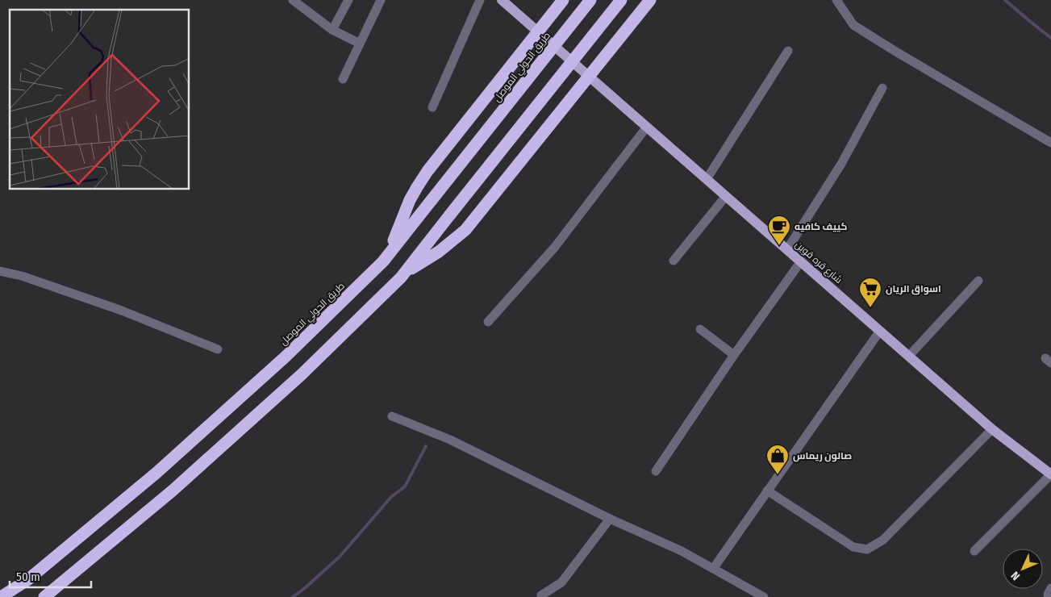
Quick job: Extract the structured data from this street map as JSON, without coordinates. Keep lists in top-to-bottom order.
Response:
{
  "streets": {
    "highway": ["طريق الحولي الموصل"],
    "main road": ["شارع قره قوين"]
  },
  "places": {
    "cafe": ["كييف كافيه"],
    "supermarket": ["اسواق الريان"],
    "shop": ["صالون ريماس"]
  },
  "scale_bar": "50 m",
  "north": "bottom left"
}
